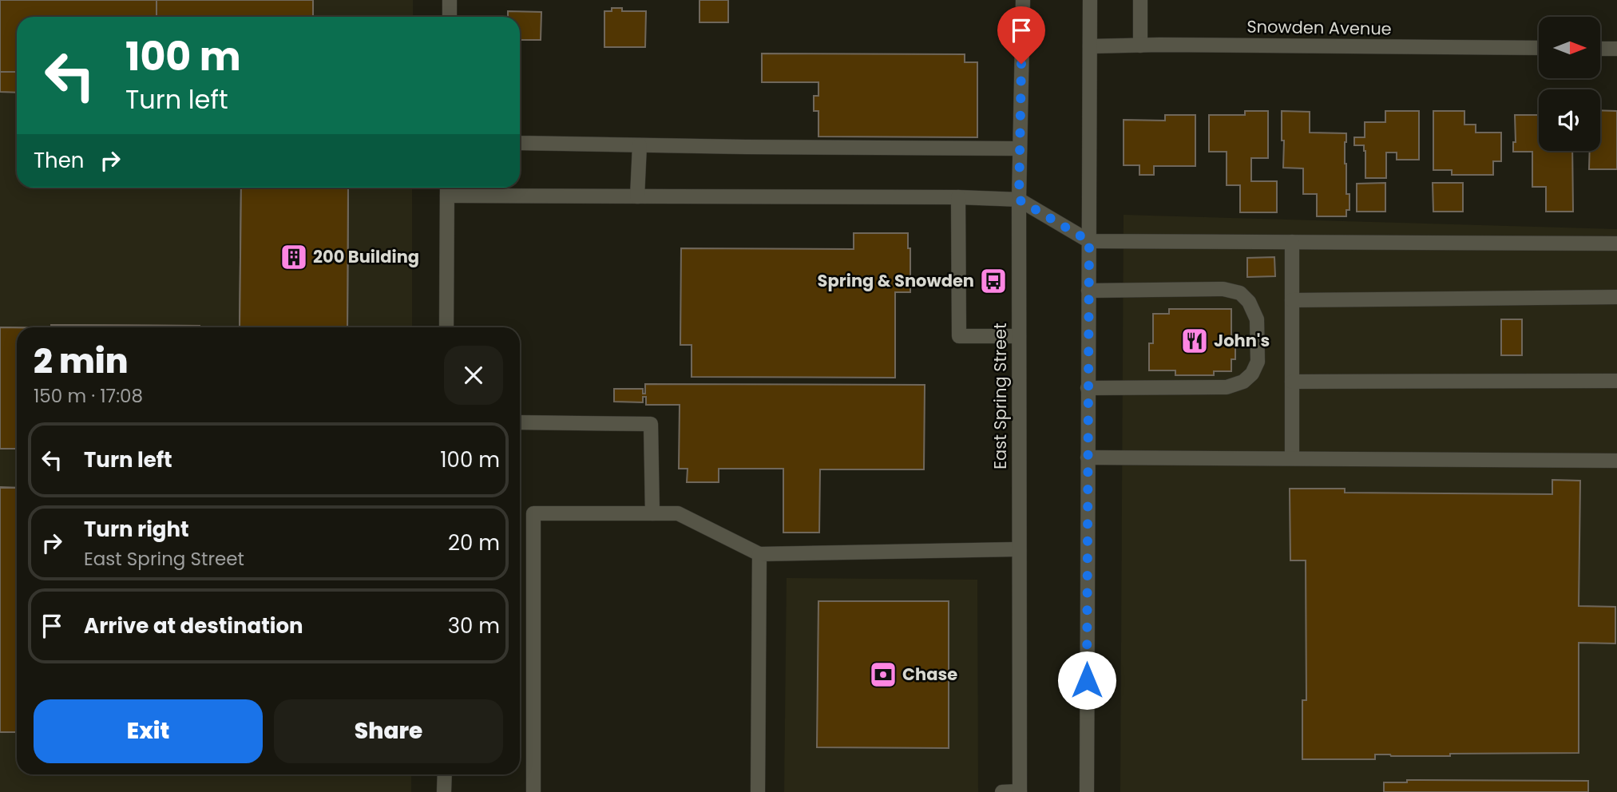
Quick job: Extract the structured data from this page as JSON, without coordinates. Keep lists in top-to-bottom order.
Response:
{
  "streets": {
    "main road": ["Snowden Avenue", "East Spring Street"]
  },
  "places": {
    "building": ["200 Building"],
    "bus stop": ["Spring & Snowden"],
    "restaurant": ["John's"],
    "bank": ["Chase"]
  },
  "north": "right",
  "page": {
    "turn": ["100 m", "Turn left"],
    "then": "Then",
    "heading": ["2 min", "150 m · 17:08"],
    "list": [
      {
        "name": "Turn left",
        "value": "100 m"
      },
      {
        "name": "Turn right",
        "note": "East Spring Street",
        "value": "20 m"
      },
      {
        "name": "Arrive at destination",
        "value": "30 m"
      }
    ],
    "buttons": ["Exit", "Share"]
  }
}
